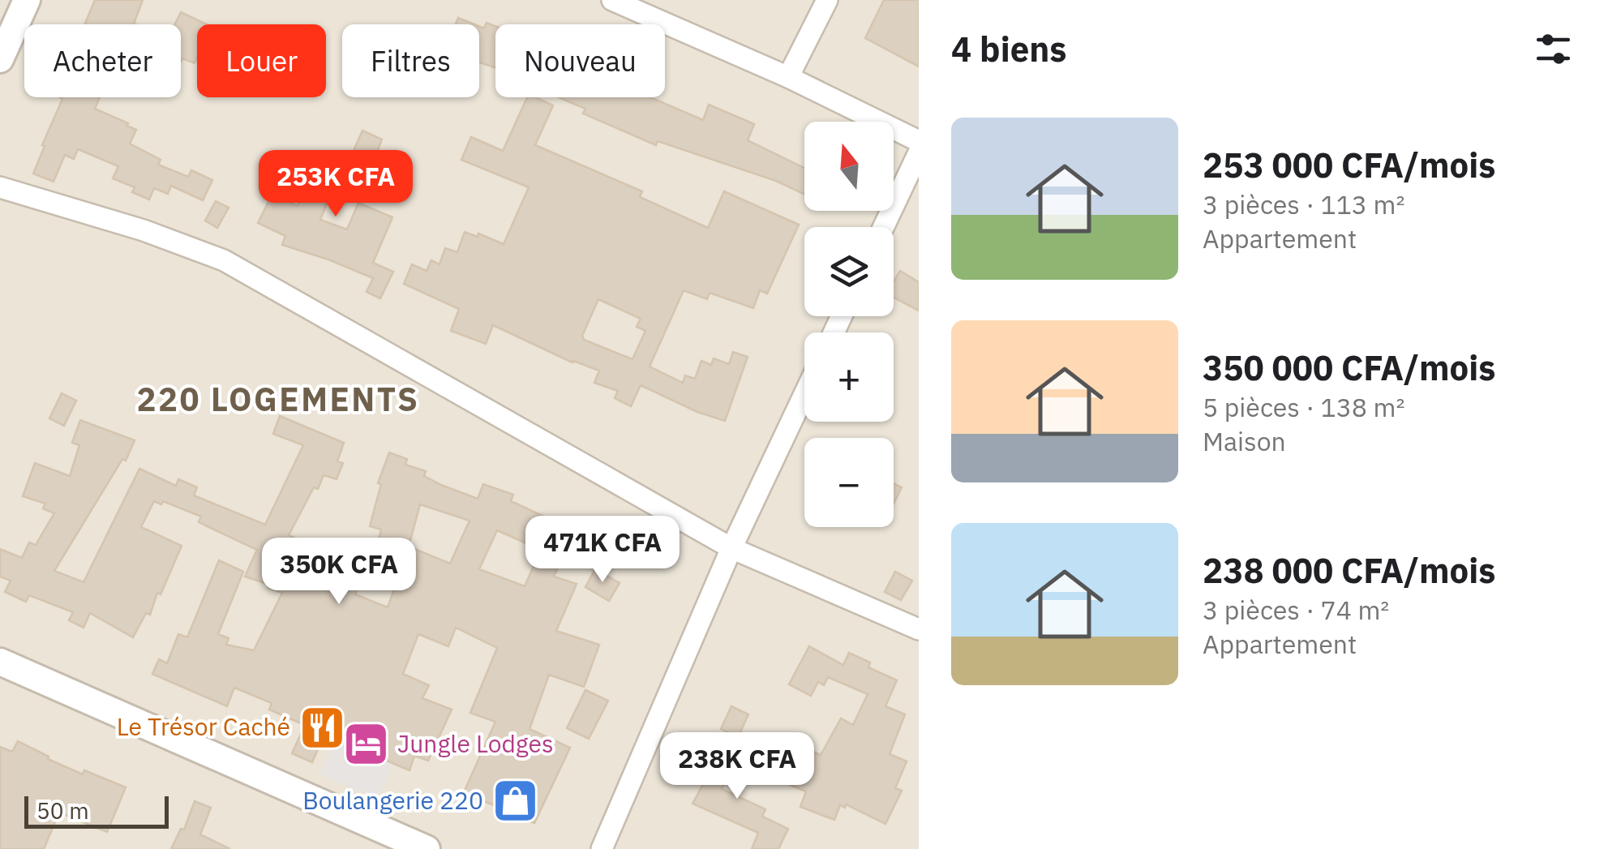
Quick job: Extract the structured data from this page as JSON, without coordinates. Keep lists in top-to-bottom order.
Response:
{
  "districts": ["220 LOGEMENTS"],
  "places": {
    "restaurant": ["Le Trésor Caché"],
    "hotel": ["Jungle Lodges"],
    "shop": ["Boulangerie 220"]
  },
  "scale_bar": "50 m",
  "north": "top",
  "page": {
    "heading": "4 biens",
    "chip": [
      "Acheter",
      "Louer",
      "Filtres",
      "Nouveau"
    ],
    "list": [
      {
        "name": "253 000 CFA/mois",
        "note": "3 pièces · 113 m² · Appartement"
      },
      {
        "name": "350 000 CFA/mois",
        "note": "5 pièces · 138 m² · Maison"
      },
      {
        "name": "238 000 CFA/mois",
        "note": "3 pièces · 74 m² · Appartement"
      }
    ],
    "map_buttons": ["+", "−"],
    "price": [
      "253K CFA",
      "471K CFA",
      "350K CFA",
      "238K CFA"
    ],
    "scale": "50 m"
  }
}
